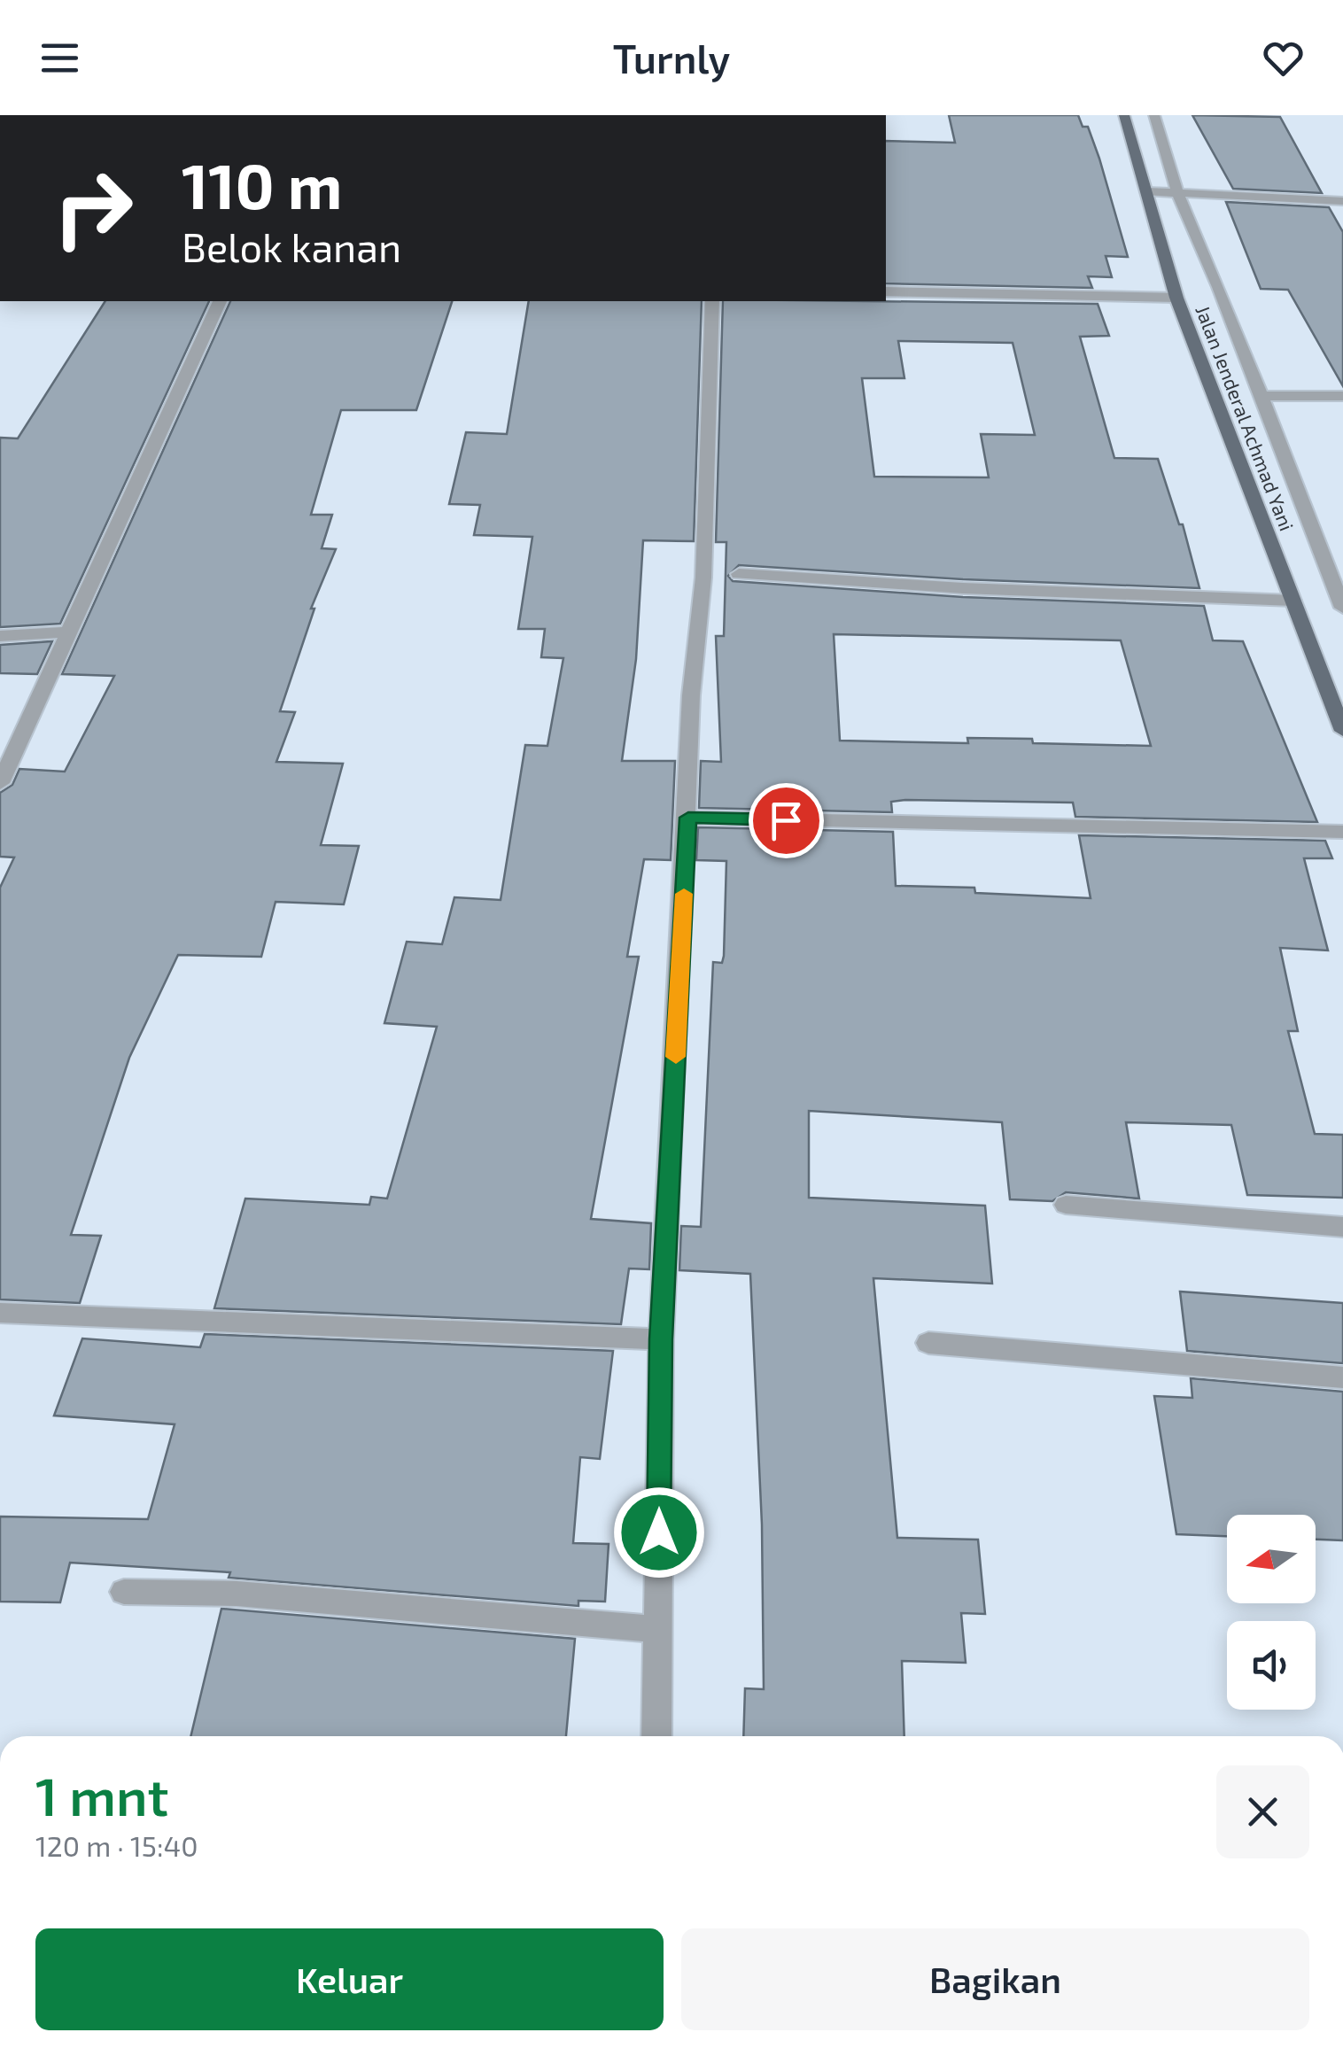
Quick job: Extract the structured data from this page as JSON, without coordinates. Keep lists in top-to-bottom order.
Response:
{
  "streets": {
    "main road": ["Jalan Jenderal Achmad Yani"]
  },
  "north": "left",
  "page": {
    "header": "Turnly",
    "turn": ["110 m", "Belok kanan"],
    "heading": ["1 mnt", "120 m · 15:40"],
    "buttons": ["Keluar", "Bagikan"]
  }
}
